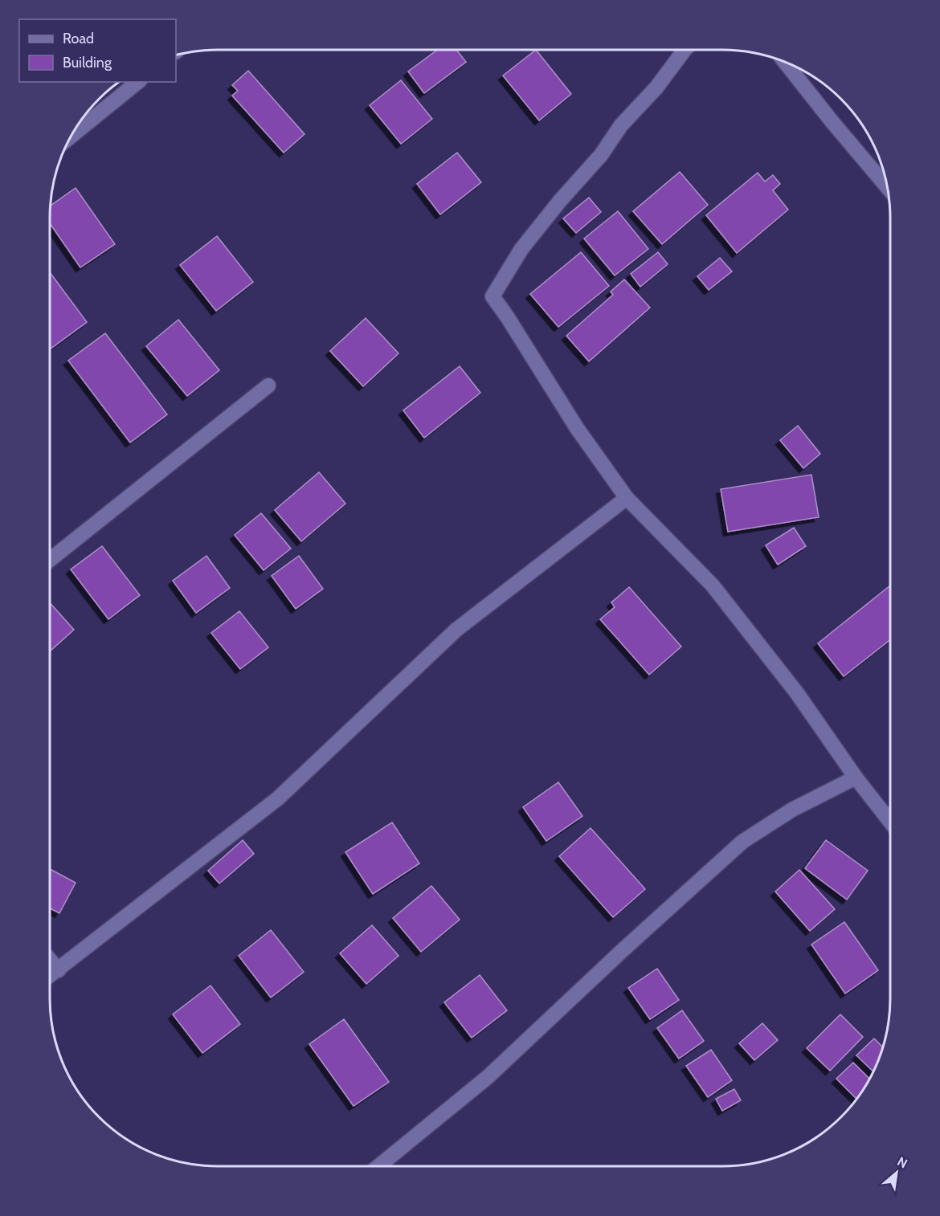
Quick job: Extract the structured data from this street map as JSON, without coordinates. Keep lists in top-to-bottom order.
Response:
{
  "legend": ["Road", "Building"],
  "north": "top right"
}
